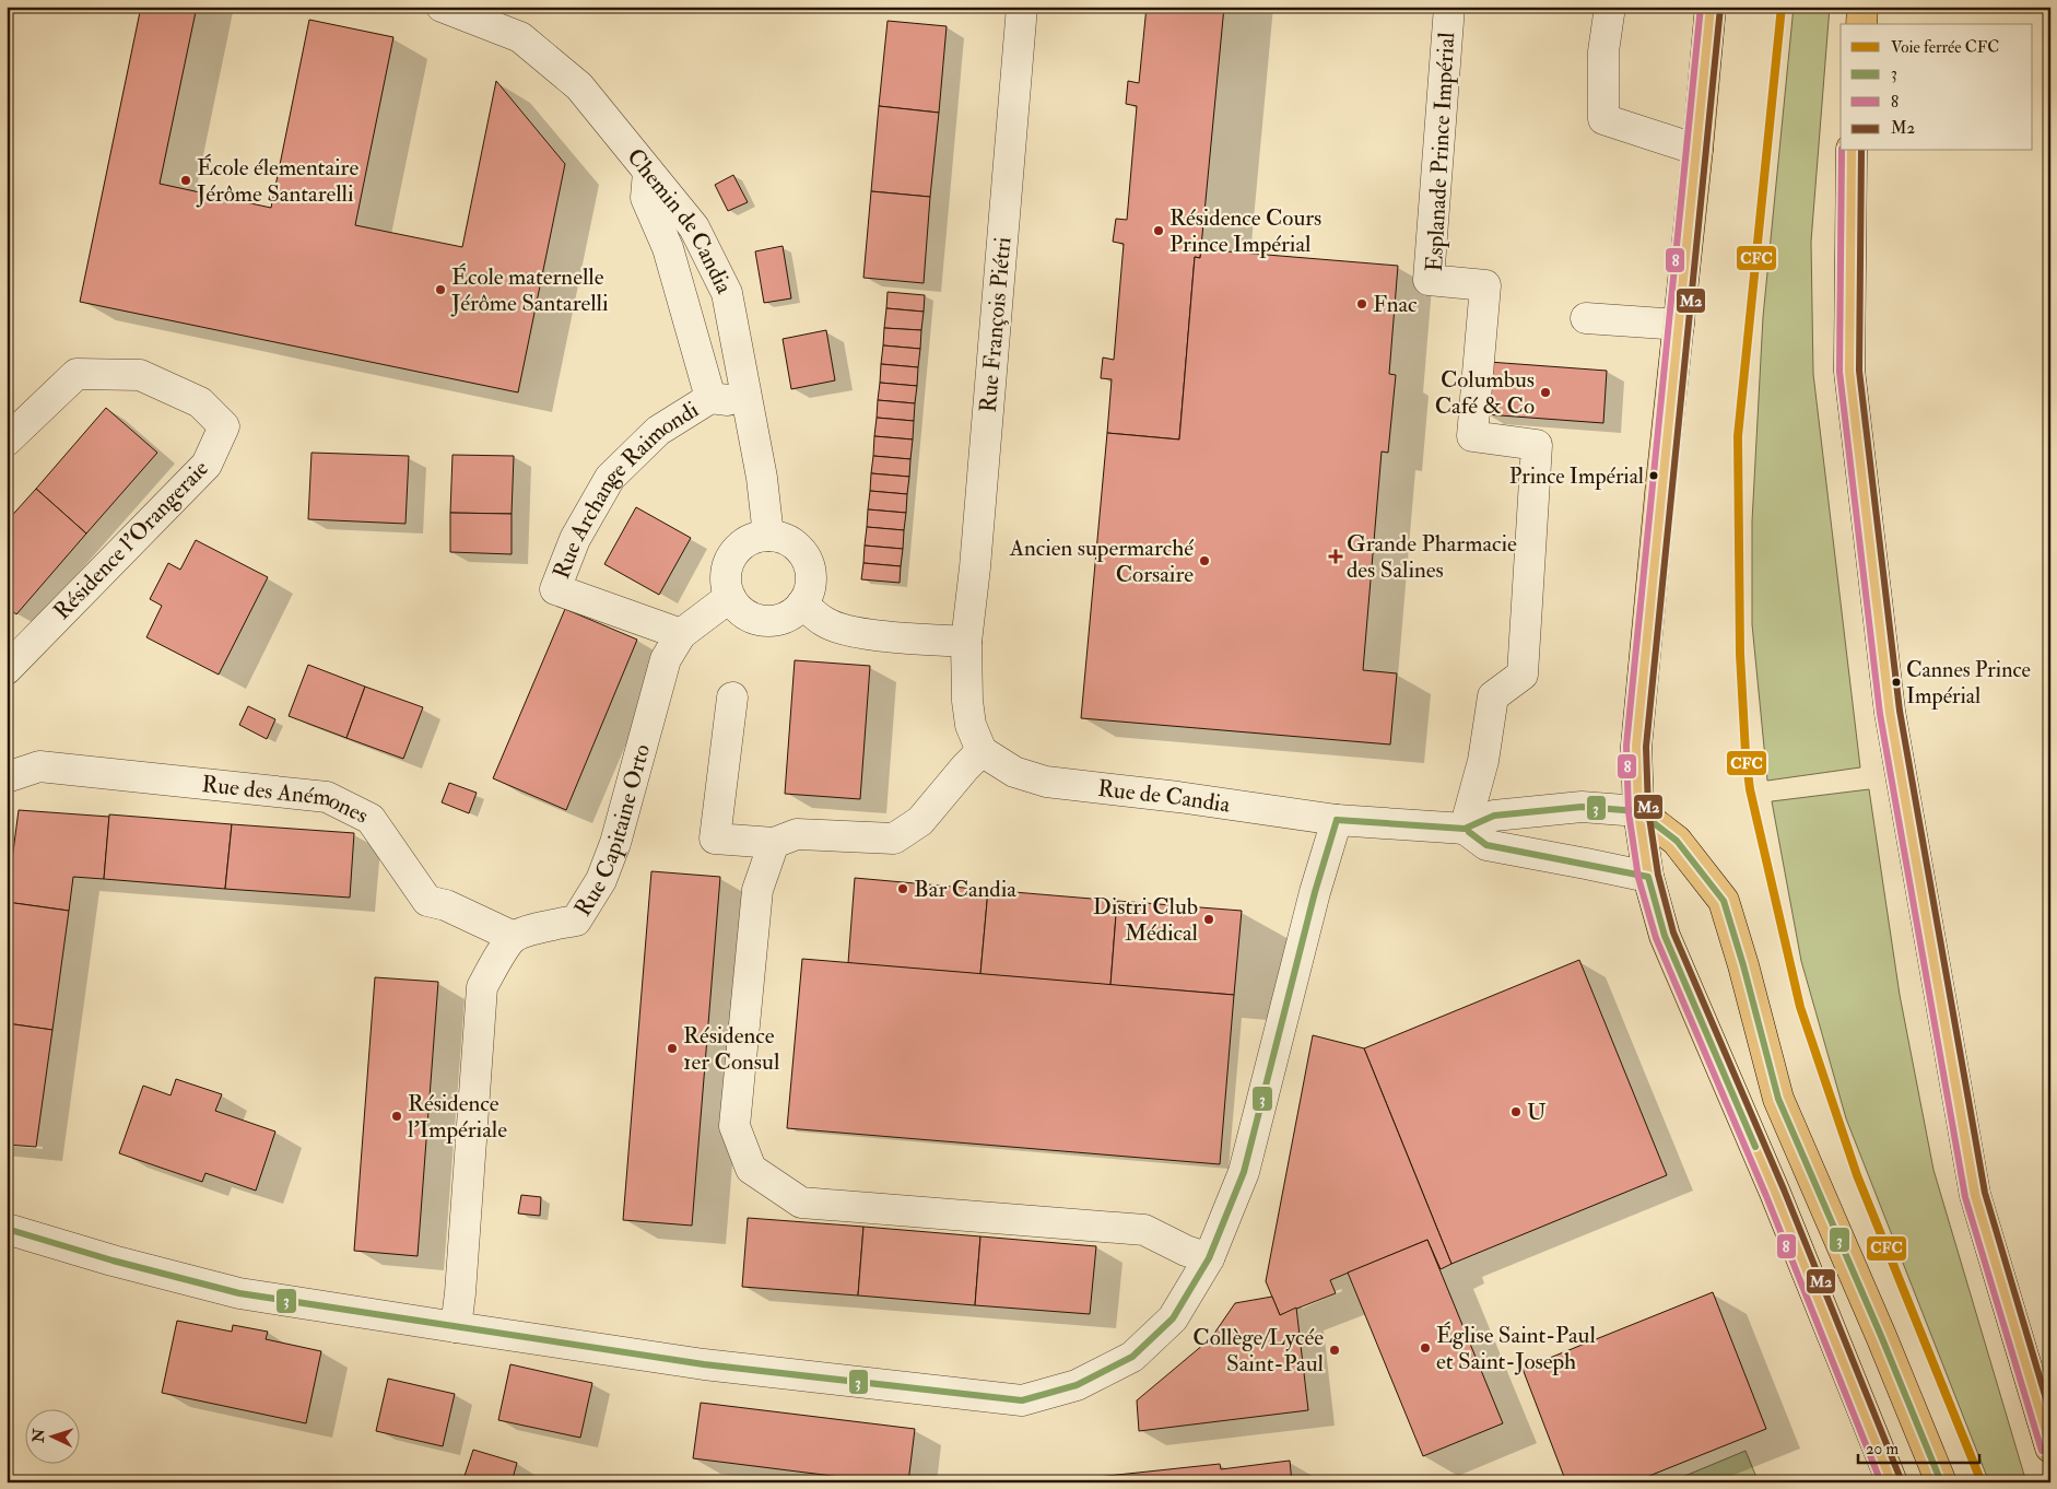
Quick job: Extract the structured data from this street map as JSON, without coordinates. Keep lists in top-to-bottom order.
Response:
{
  "streets": {
    "street": [
      "Esplanade Prince Impérial",
      "Chemin de Candia",
      "Rue François Piétri",
      "Rue Archange Raimondi",
      "Résidence l'Orangeraie",
      "Rue de Candia",
      "Rue des Anémones",
      "Rue Capitaine Orto"
    ]
  },
  "crossings": [
    ["Esplanade Prince Impérial", "Rue de Candia"],
    ["Chemin de Candia", "Rue Archange Raimondi"],
    ["Chemin de Candia", "Rue Capitaine Orto"],
    ["Rue Archange Raimondi", "Rue Capitaine Orto"],
    ["Rue des Anémones", "Rue Capitaine Orto"]
  ],
  "places": {
    "other": [
      "École élementaire Jérôme Santarelli",
      "Résidence Cours Prince Impérial",
      "École maternelle Jérôme Santarelli",
      "Fnac",
      "Columbus Café & Co",
      "Prince Impérial",
      "Ancien supermarché Corsaire",
      "Cannes Prince Impérial",
      "Bar Candia",
      "Distri Club Médical",
      "Résidence 1er Consul",
      "U",
      "Résidence l'Impériale",
      "Église Saint-Paul et Saint-Joseph",
      "Collège/Lycée Saint-Paul"
    ],
    "health": ["Grande Pharmacie des Salines"]
  },
  "lines": [
    "rail line CFC",
    "transit line 8",
    "transit line M2",
    "transit line 3"
  ],
  "legend": [
    "Voie ferrée CFC",
    "3",
    "8",
    "M2"
  ],
  "scale_bar": "20 m",
  "north": "left"
}
